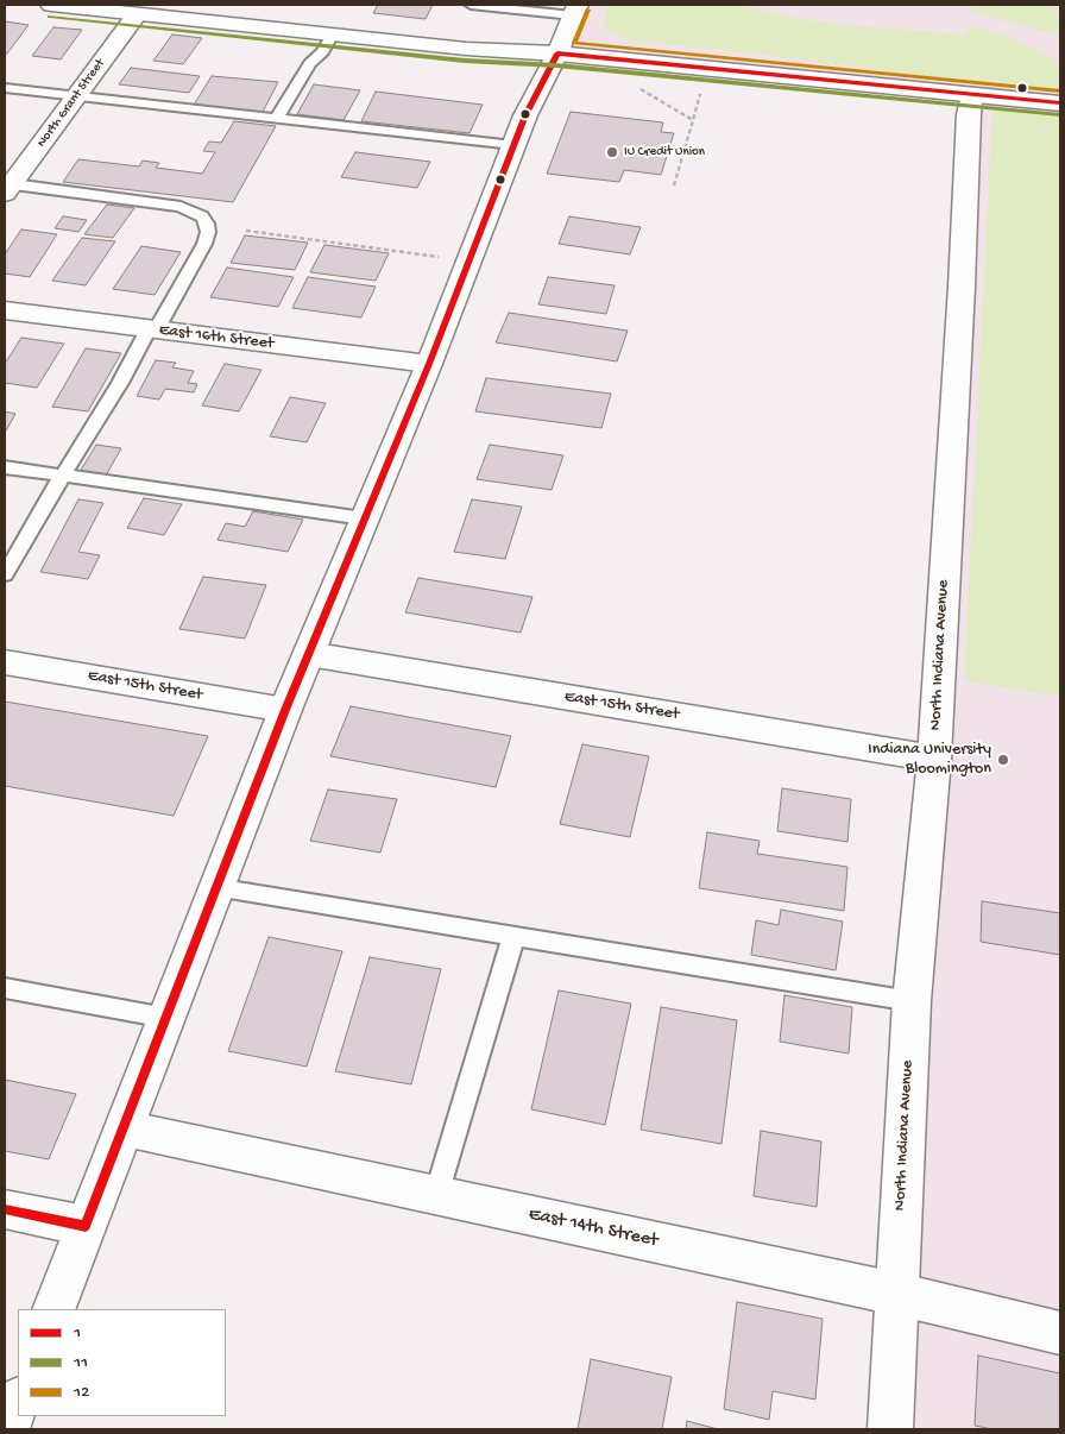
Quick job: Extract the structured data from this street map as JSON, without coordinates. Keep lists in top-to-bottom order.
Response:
{
  "streets": {
    "street": [
      "North Grant Street",
      "East 16th Street",
      "North Indiana Avenue",
      "East 15th Street",
      "East 14th Street"
    ]
  },
  "crossings": [
    ["North Indiana Avenue", "East 15th Street"],
    ["North Indiana Avenue", "East 14th Street"]
  ],
  "places": ["IU Credit Union", "Indiana University Bloomington"],
  "lines": ["transit line 12", "transit line 11", "transit line 1"],
  "legend": ["1", "11", "12"]
}
